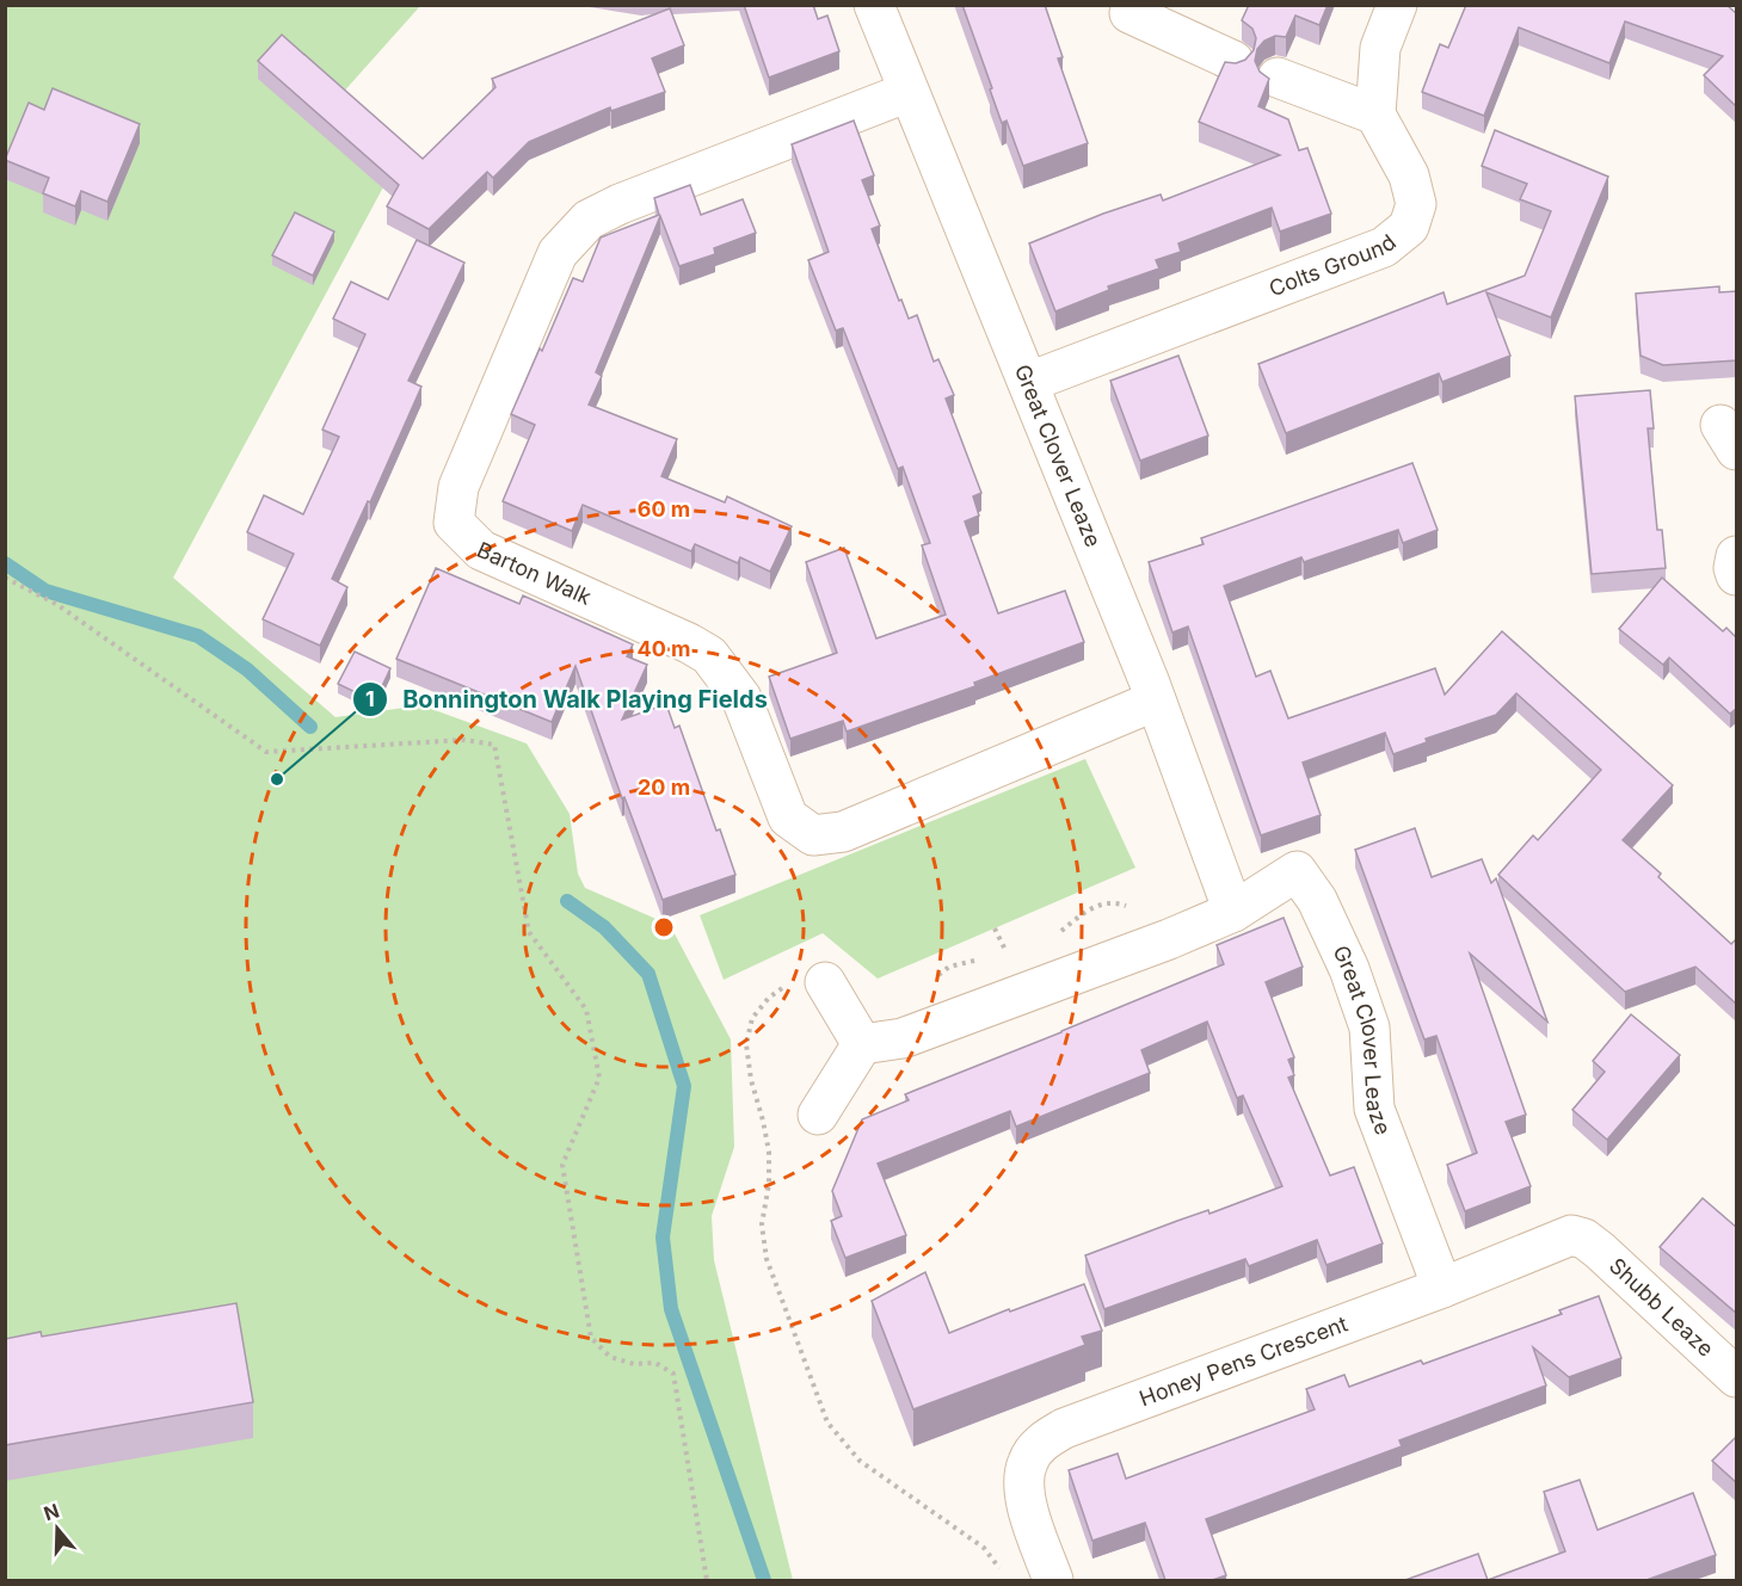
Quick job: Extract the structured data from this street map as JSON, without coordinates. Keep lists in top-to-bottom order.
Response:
{
  "streets": {
    "street": [
      "Colts Ground",
      "Great Clover Leaze",
      "Barton Walk",
      "Shubb Leaze",
      "Honey Pens Crescent"
    ]
  },
  "crossings": [
    ["Colts Ground", "Great Clover Leaze"],
    ["Great Clover Leaze", "Barton Walk"],
    ["Great Clover Leaze", "Honey Pens Crescent"],
    ["Shubb Leaze", "Honey Pens Crescent"]
  ],
  "places": ["Bonnington Walk Playing Fields"],
  "north": "top",
  "rings": ["60 m", "40 m", "20 m"]
}
